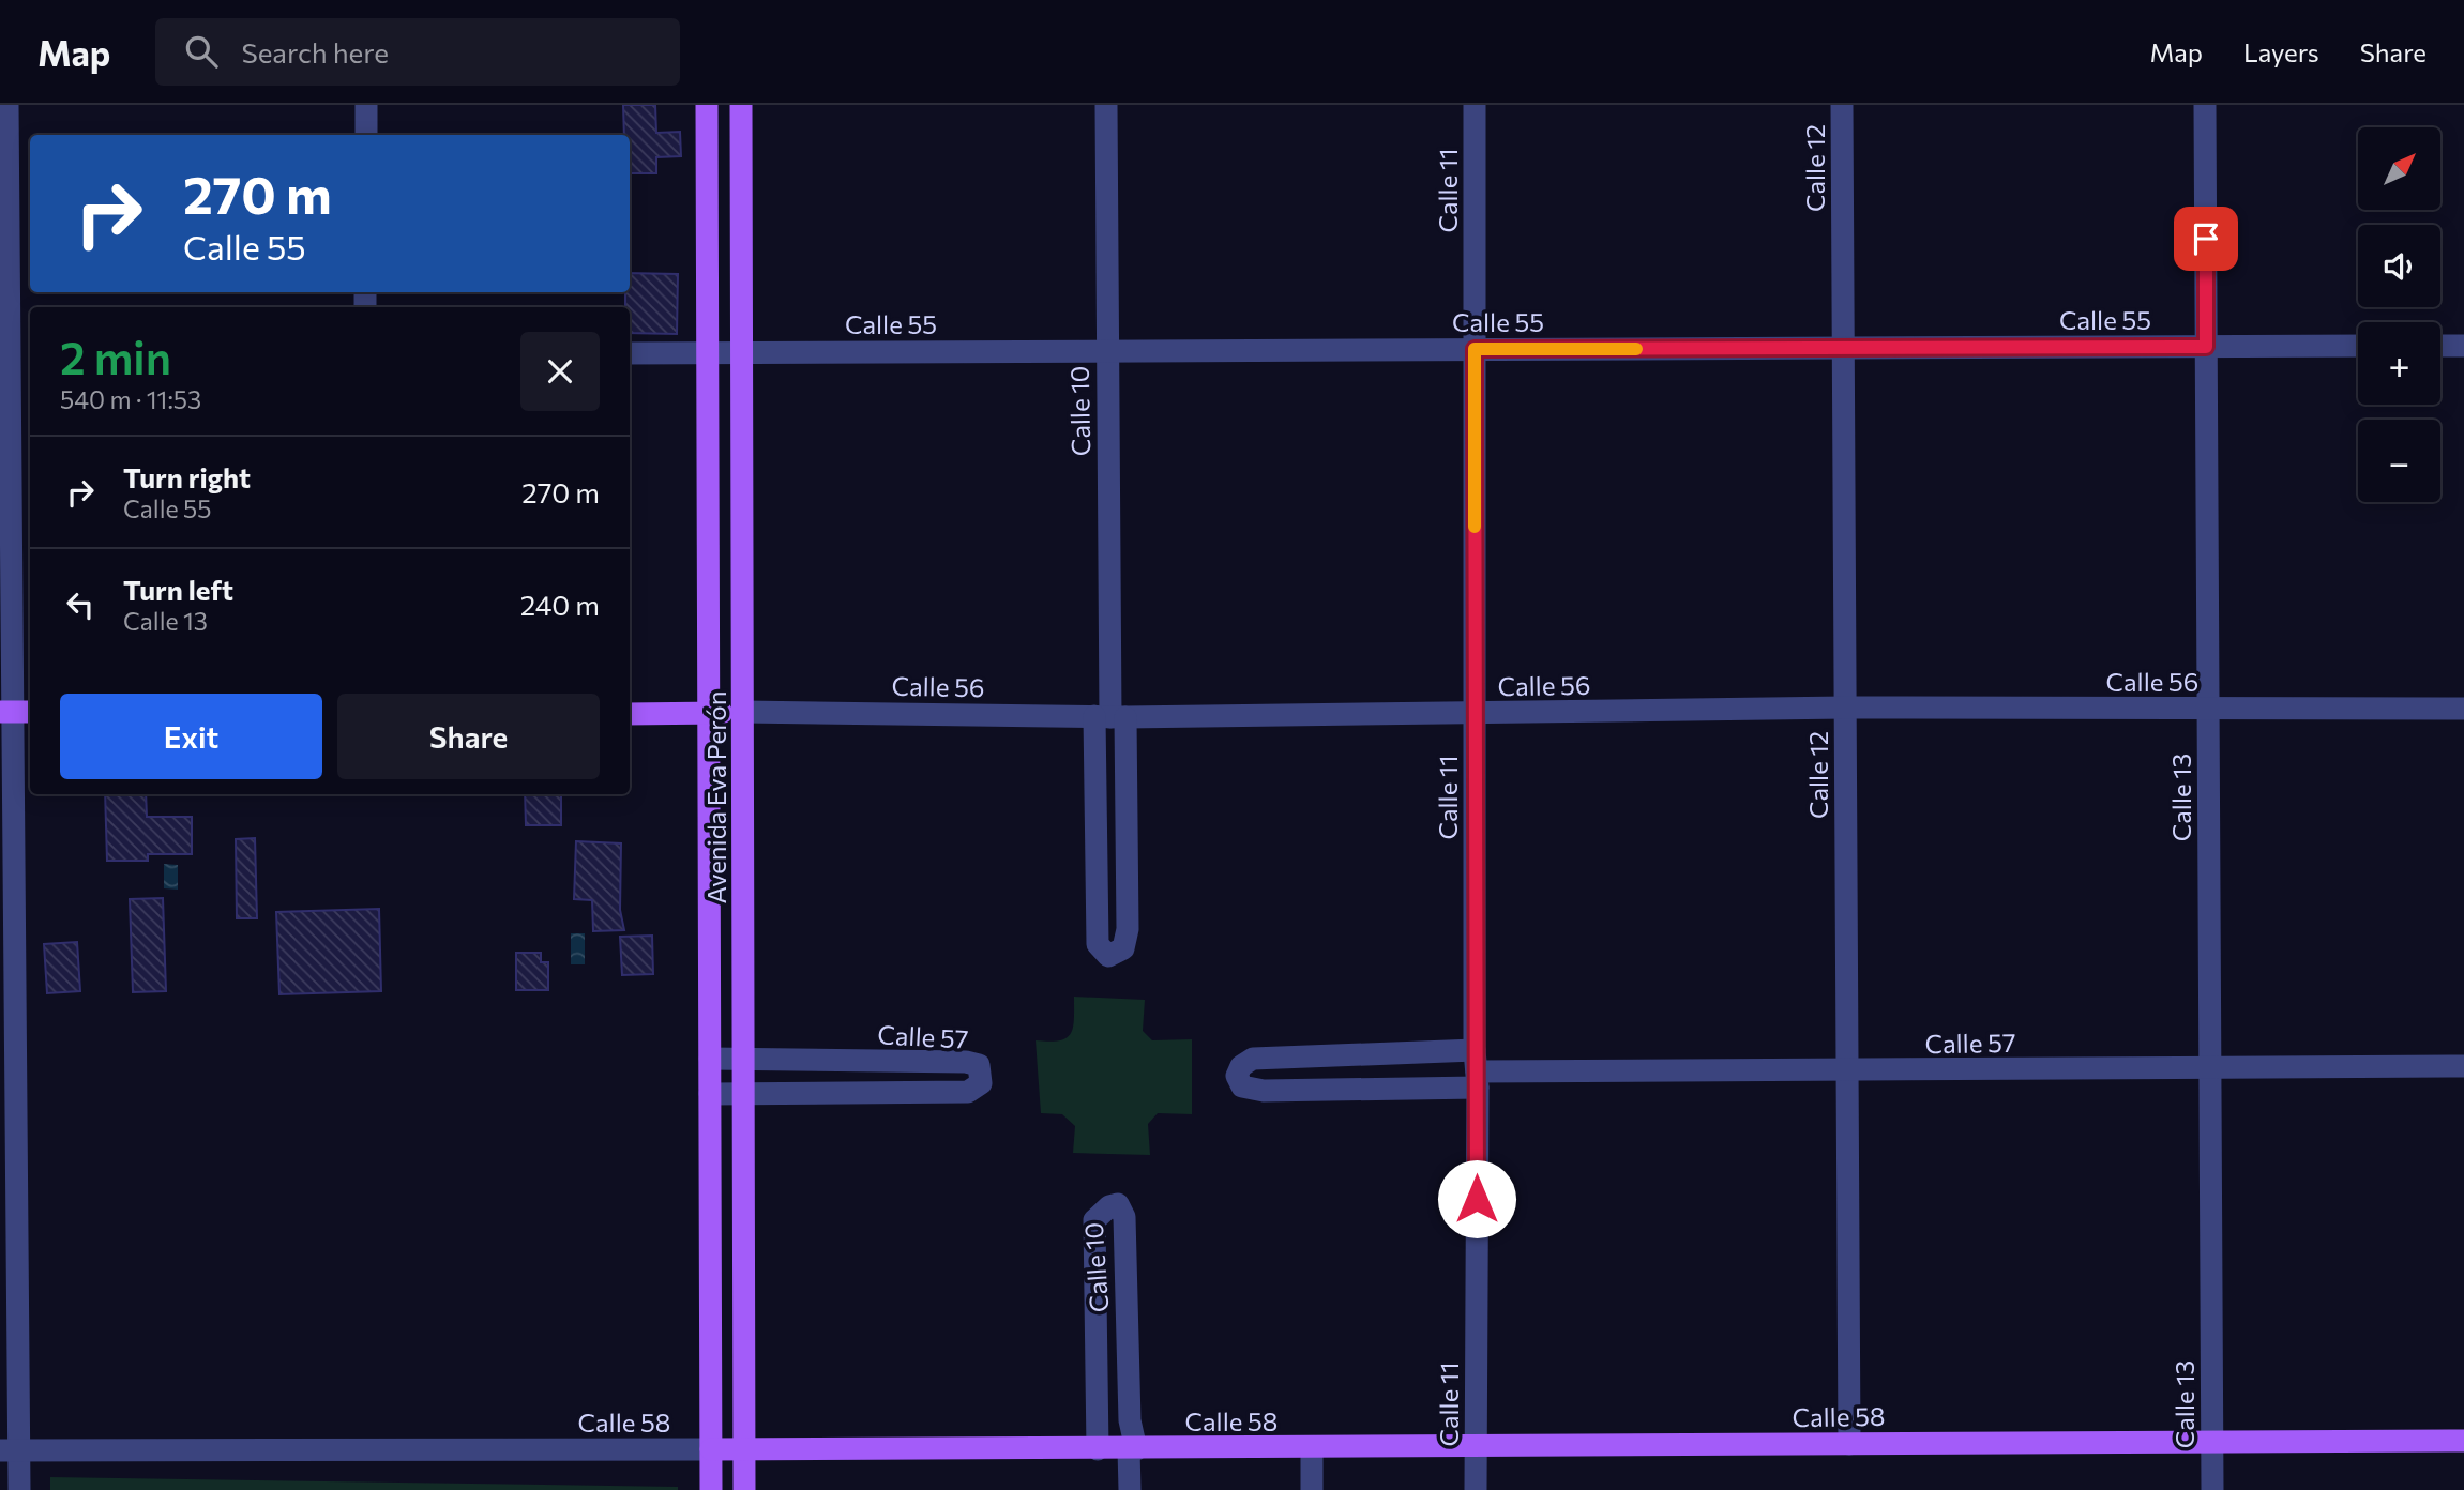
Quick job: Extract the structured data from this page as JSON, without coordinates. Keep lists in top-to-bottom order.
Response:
{
  "streets": {
    "main road": ["Calle 56", "Avenida Eva Perón", "Calle 58"],
    "street": [
      "Calle 12",
      "Calle 11",
      "Calle 55",
      "Calle 10",
      "Calle 13",
      "Calle 57"
    ]
  },
  "crossings": [
    ["Calle 12", "Calle 55"],
    ["Calle 12", "Calle 56"],
    ["Calle 12", "Calle 57"],
    ["Calle 12", "Calle 58"],
    ["Calle 11", "Calle 55"],
    ["Calle 11", "Calle 56"],
    ["Calle 11", "Calle 57"],
    ["Calle 11", "Calle 58"],
    ["Calle 55", "Calle 10"],
    ["Calle 55", "Avenida Eva Perón"],
    ["Calle 55", "Calle 13"],
    ["Calle 10", "Calle 56"],
    ["Calle 10", "Calle 58"],
    ["Calle 56", "Avenida Eva Perón"],
    ["Calle 56", "Calle 13"],
    ["Avenida Eva Perón", "Calle 57"],
    ["Avenida Eva Perón", "Calle 58"],
    ["Calle 13", "Calle 57"],
    ["Calle 13", "Calle 58"]
  ],
  "north": "top right",
  "page": {
    "header": "Map",
    "search": "Search here",
    "nav": ["Map", "Layers", "Share"],
    "map_buttons": ["+", "−"],
    "turn": ["270 m", "Calle 55"],
    "heading": ["2 min", "540 m · 11:53"],
    "list": [
      {
        "name": "Turn right",
        "note": "Calle 55",
        "value": "270 m"
      },
      {
        "name": "Turn left",
        "note": "Calle 13",
        "value": "240 m"
      }
    ],
    "buttons": ["Exit", "Share"]
  }
}
